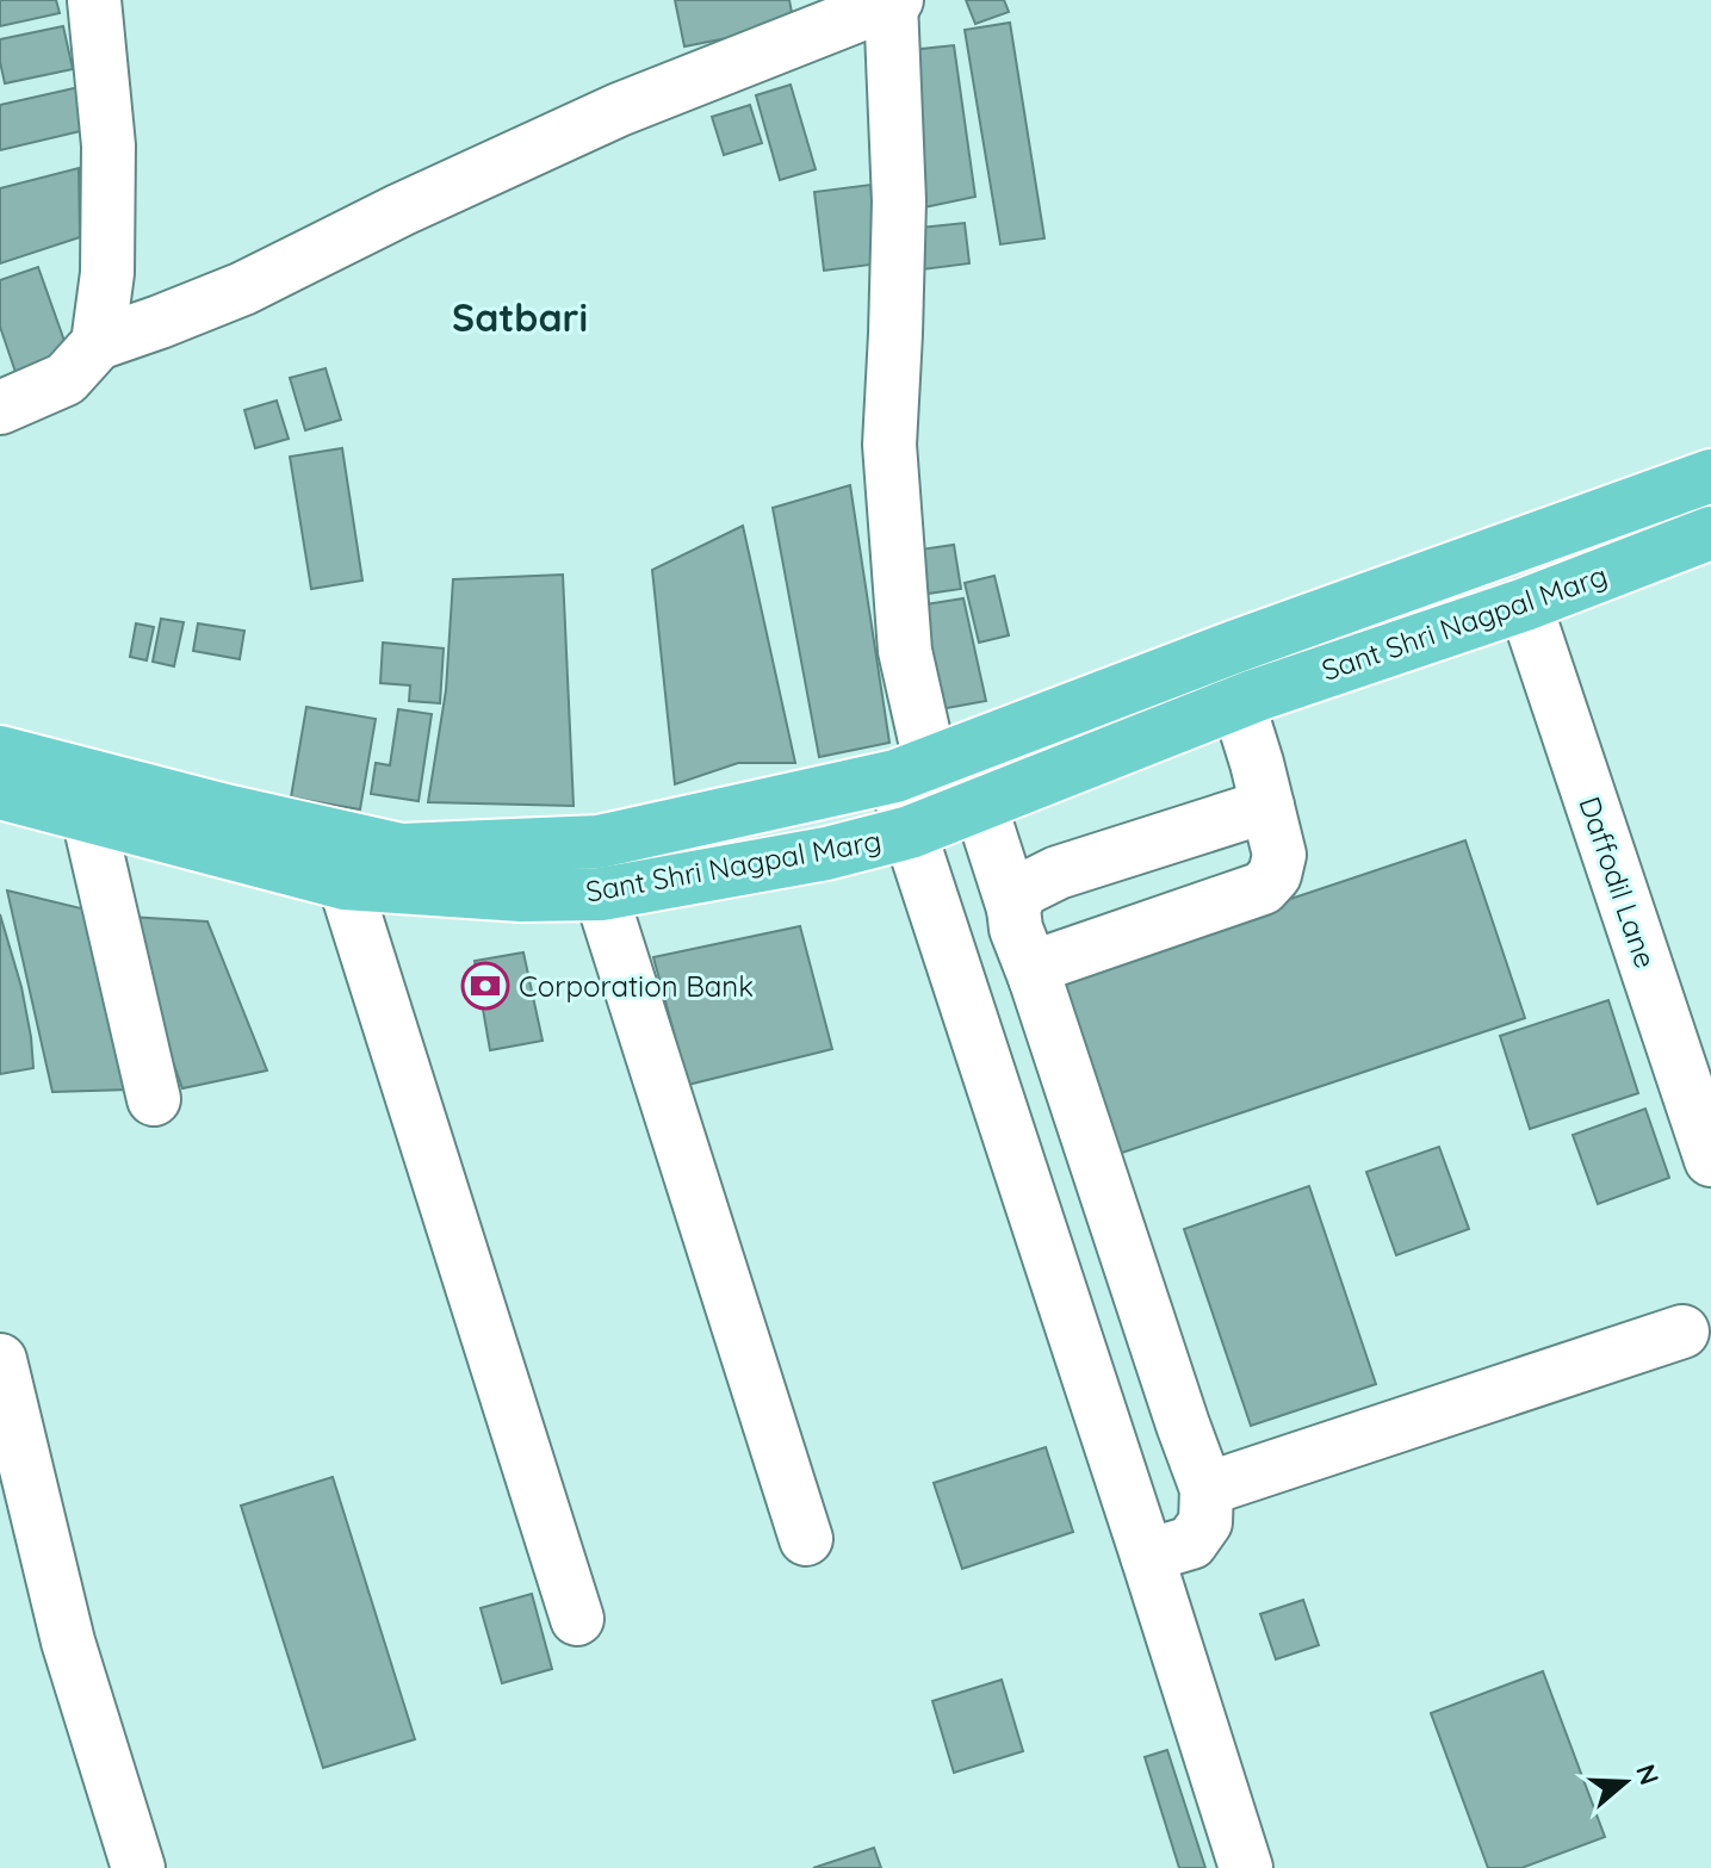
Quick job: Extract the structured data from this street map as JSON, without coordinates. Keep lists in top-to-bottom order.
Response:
{
  "streets": {
    "main road": ["Sant Shri Nagpal Marg"],
    "street": ["Daffodil Lane"]
  },
  "crossings": [
    ["Sant Shri Nagpal Marg", "Daffodil Lane"]
  ],
  "districts": ["Satbari"],
  "places": {
    "bank": ["Corporation Bank"]
  },
  "north": "right"
}
